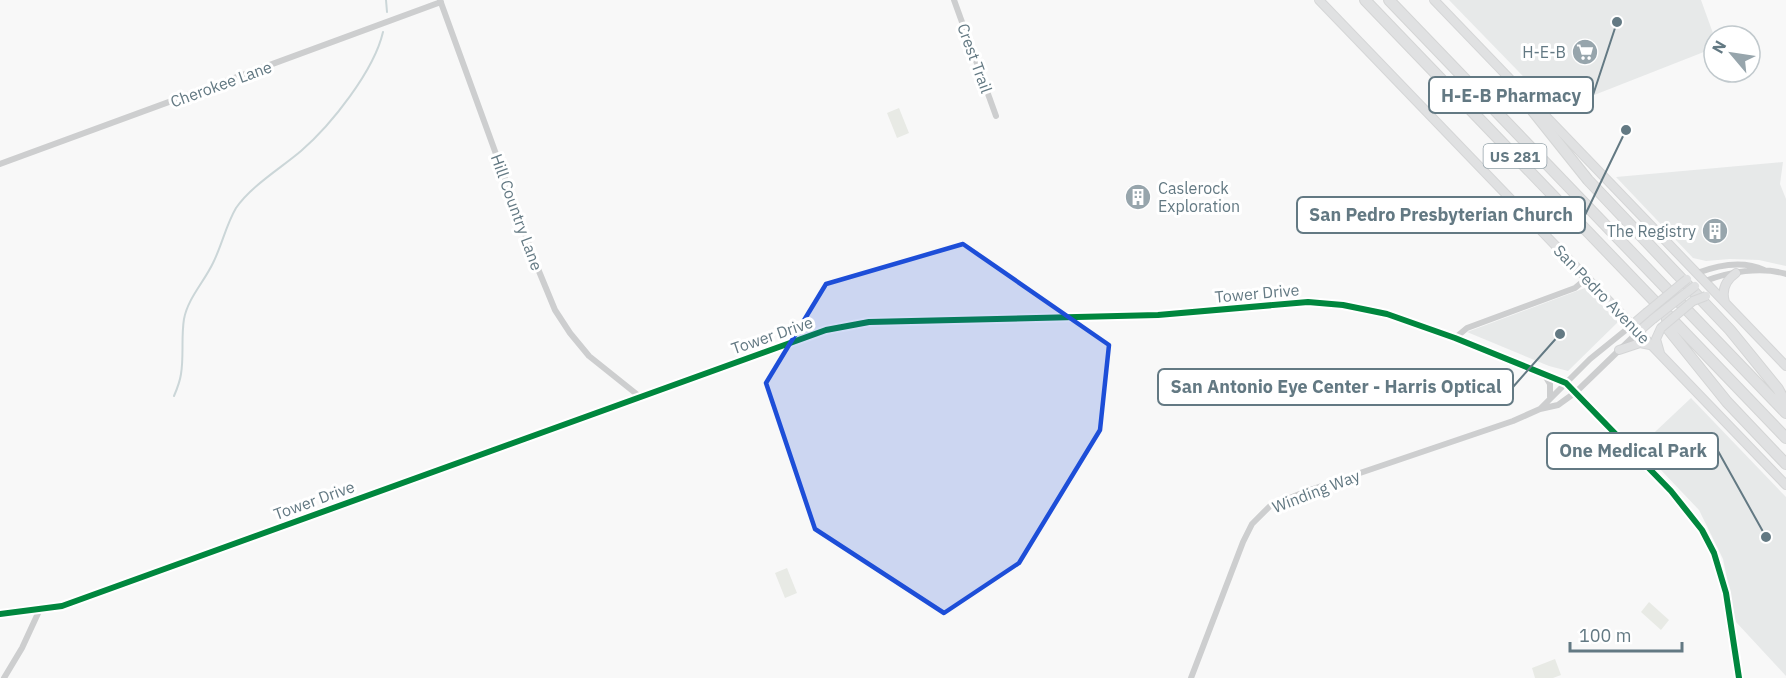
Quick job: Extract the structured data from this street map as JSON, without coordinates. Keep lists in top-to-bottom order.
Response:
{
  "streets": {
    "highway": ["US 281"],
    "main road": ["San Pedro Avenue"],
    "street": [
      "Crest Trail",
      "Cherokee Lane",
      "Hill Country Lane",
      "Tower Drive",
      "Winding Way"
    ]
  },
  "crossings": [
    ["Cherokee Lane", "Hill Country Lane"],
    ["Hill Country Lane", "Tower Drive"],
    ["Tower Drive", "Winding Way"],
    ["San Pedro Avenue", "Winding Way"]
  ],
  "places": {
    "other": [
      "H-E-B Pharmacy",
      "San Pedro Presbyterian Church",
      "San Antonio Eye Center - Harris Optical",
      "One Medical Park"
    ],
    "supermarket": ["H-E-B"],
    "building": ["Caslerock Exploration", "The Registry"]
  },
  "scale_bar": "100 m",
  "north": "top left"
}
